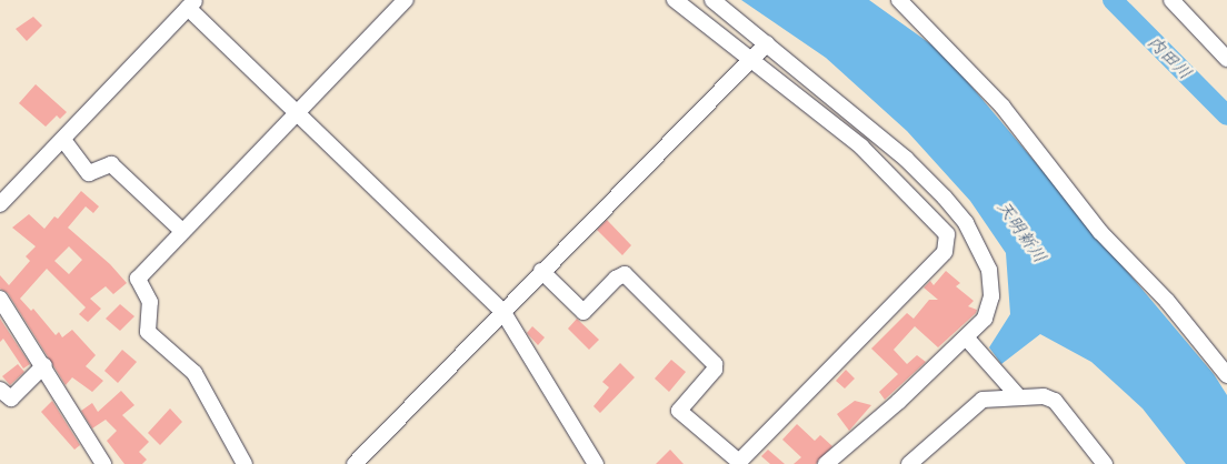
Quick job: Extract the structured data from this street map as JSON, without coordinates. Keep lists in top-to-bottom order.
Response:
{
  "water": ["内田川", "天明新川"]
}
